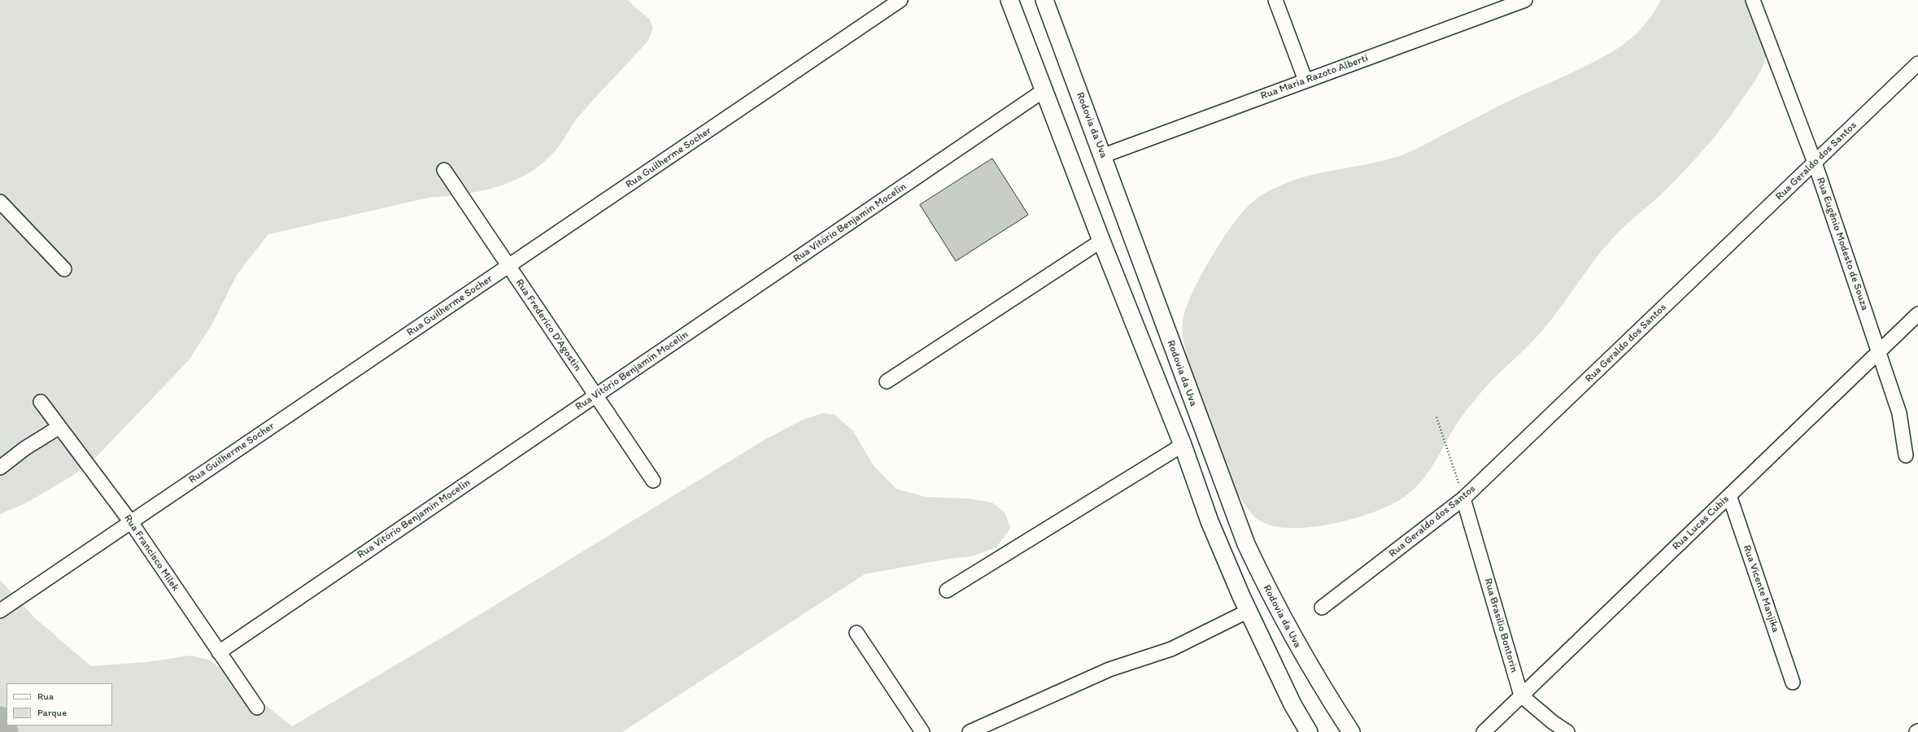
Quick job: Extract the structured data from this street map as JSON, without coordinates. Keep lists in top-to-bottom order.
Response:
{
  "streets": {
    "main road": ["Rodovia da Uva"],
    "street": [
      "Rua Maria Razoto Alberti",
      "Rua Guilherme Socher",
      "Rua Geraldo dos Santos",
      "Rua Vitório Benjamin Mocelin",
      "Rua Eugênio Modesto de Souza",
      "Rua Frederico D'Agostin",
      "Rua Lucas Cubis",
      "Rua Francisco Milek",
      "Rua Vicente Manjika",
      "Rua Brasilio Bontorin"
    ]
  },
  "crossings": [
    ["Rua Maria Razoto Alberti", "Rodovia da Uva"],
    ["Rua Guilherme Socher", "Rua Frederico D'Agostin"],
    ["Rua Guilherme Socher", "Rua Francisco Milek"],
    ["Rua Geraldo dos Santos", "Rua Eugênio Modesto de Souza"],
    ["Rua Geraldo dos Santos", "Rua Brasilio Bontorin"],
    ["Rua Vitório Benjamin Mocelin", "Rua Frederico D'Agostin"],
    ["Rua Vitório Benjamin Mocelin", "Rua Francisco Milek"],
    ["Rua Eugênio Modesto de Souza", "Rua Lucas Cubis"],
    ["Rua Lucas Cubis", "Rua Vicente Manjika"],
    ["Rua Lucas Cubis", "Rua Brasilio Bontorin"]
  ],
  "legend": ["Rua", "Parque"]
}
